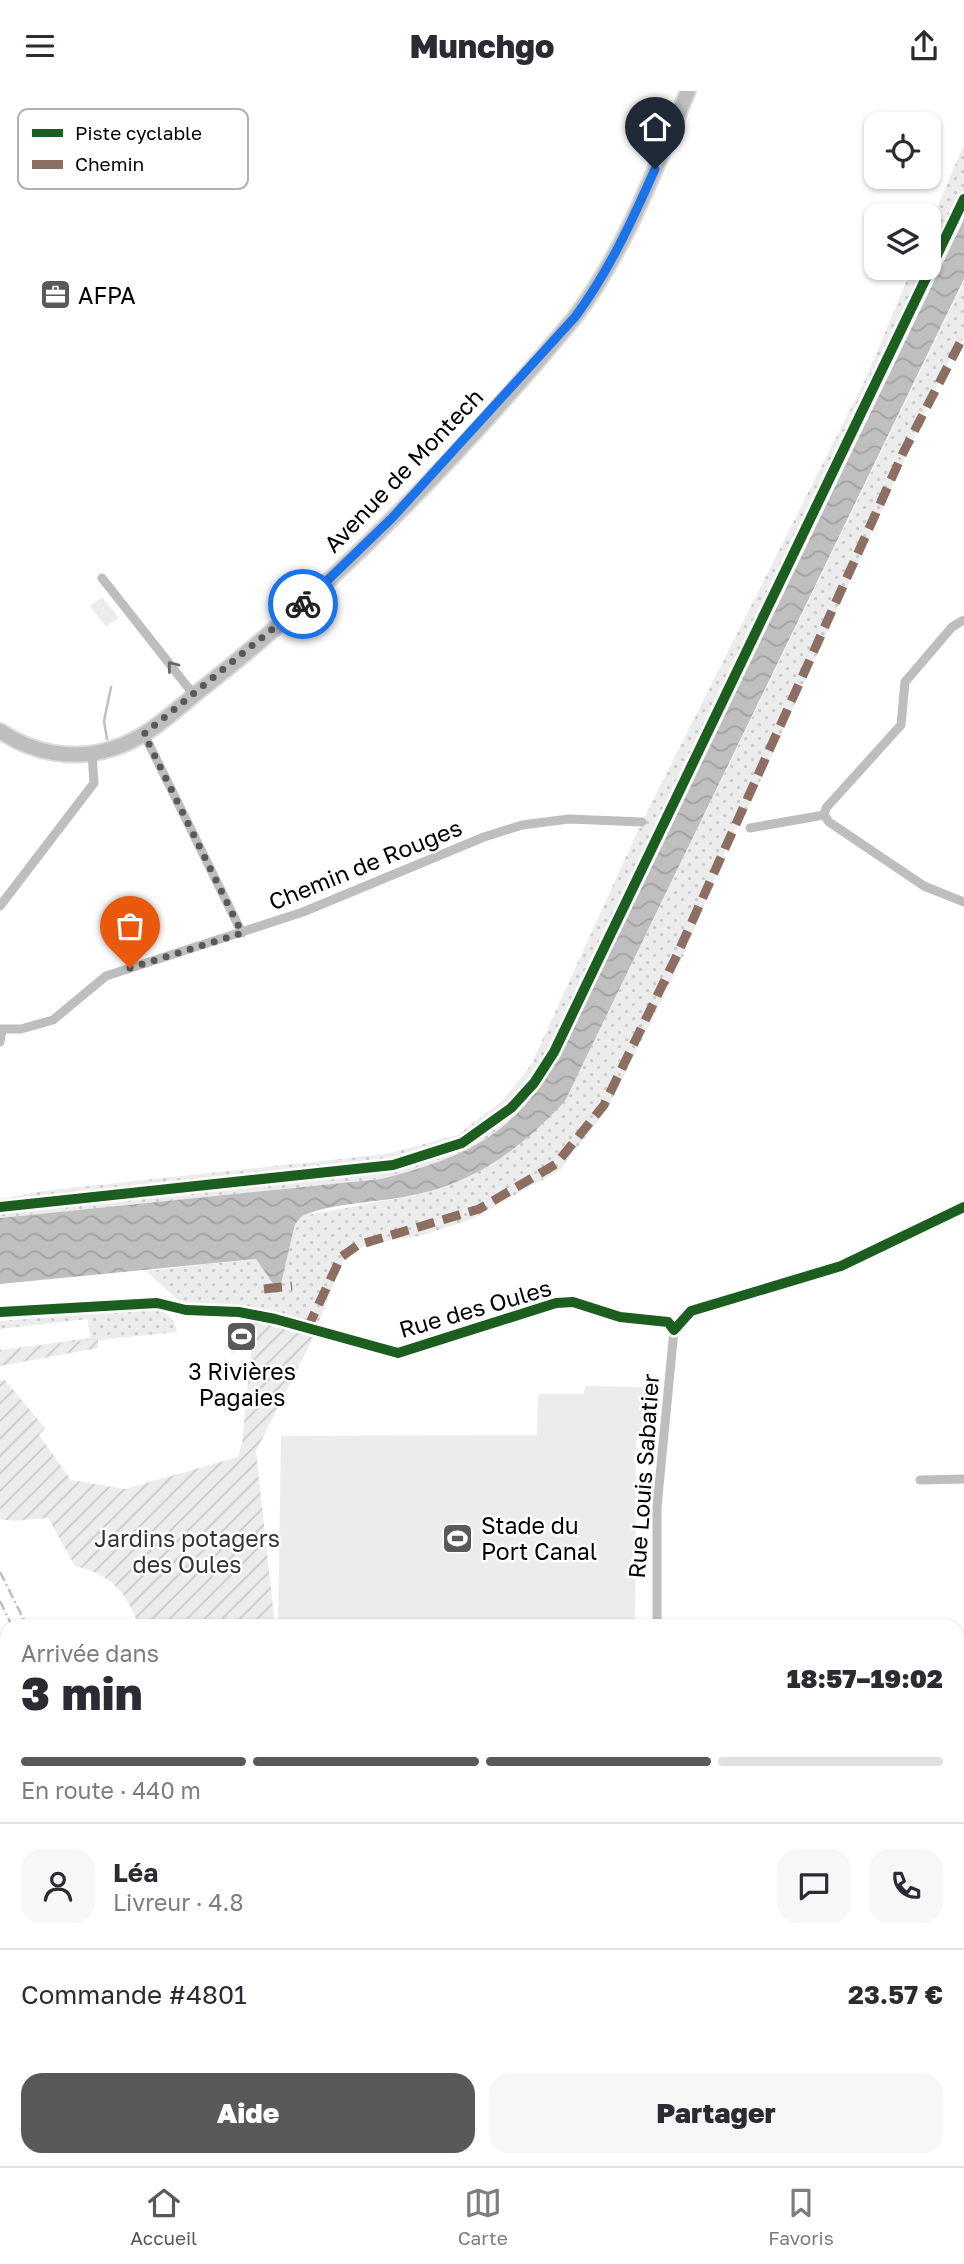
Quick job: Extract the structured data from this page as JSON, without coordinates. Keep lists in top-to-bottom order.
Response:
{
  "streets": {
    "main road": ["Avenue de Montech"],
    "street": ["Chemin de Rouges", "Rue des Oules", "Rue Louis Sabatier"]
  },
  "crossings": [
    ["Rue des Oules", "Rue Louis Sabatier"]
  ],
  "parks": ["Jardins potagers des Oules"],
  "places": {
    "office": ["AFPA"],
    "sports": ["3 Rivières Pagaies", "Stade du Port Canal"]
  },
  "legend": ["Piste cyclable", "Chemin"],
  "page": {
    "header": "Munchgo",
    "heading": ["3 min", "Arrivée dans", "18:57–19:02"],
    "panel": [
      "Léa",
      "Livreur · 4.8",
      "Commande #4801",
      "23.57 €"
    ],
    "bar": "En route · 440 m",
    "buttons": ["Aide", "Partager"],
    "tabs": ["Accueil", "Carte", "Favoris"]
  }
}
